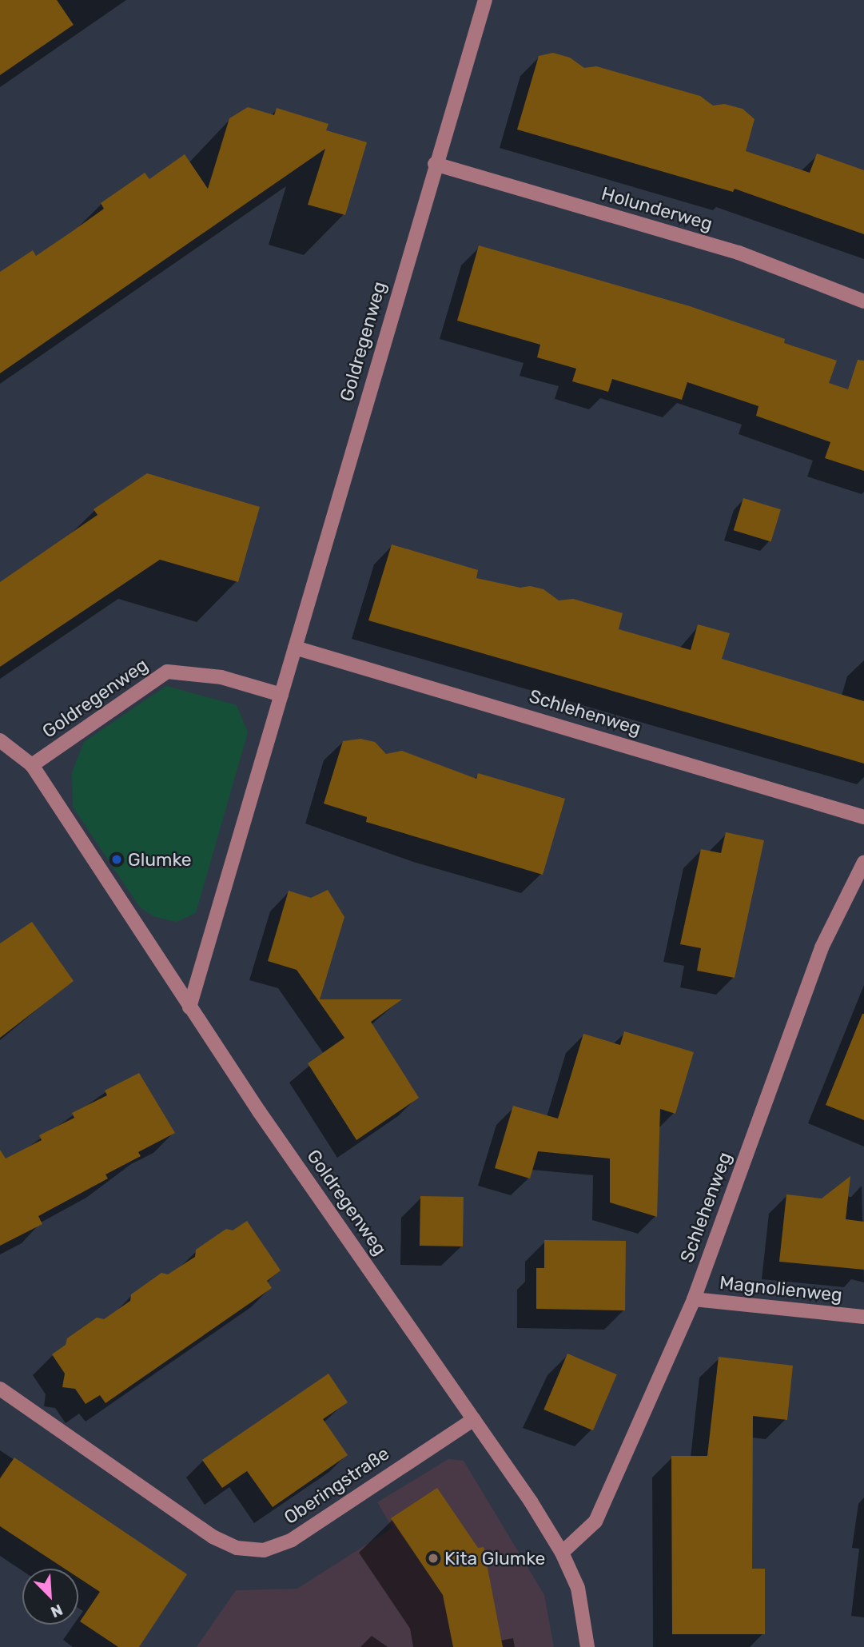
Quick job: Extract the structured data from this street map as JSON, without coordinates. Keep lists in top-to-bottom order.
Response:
{
  "streets": {
    "street": [
      "Holunderweg",
      "Goldregenweg",
      "Schlehenweg",
      "Magnolienweg",
      "Oberingstraße"
    ]
  },
  "crossings": [
    ["Holunderweg", "Goldregenweg"],
    ["Goldregenweg", "Schlehenweg"],
    ["Goldregenweg", "Oberingstraße"],
    ["Schlehenweg", "Magnolienweg"]
  ],
  "places": ["Glumke", "Kita Glumke"],
  "north": "bottom right"
}
